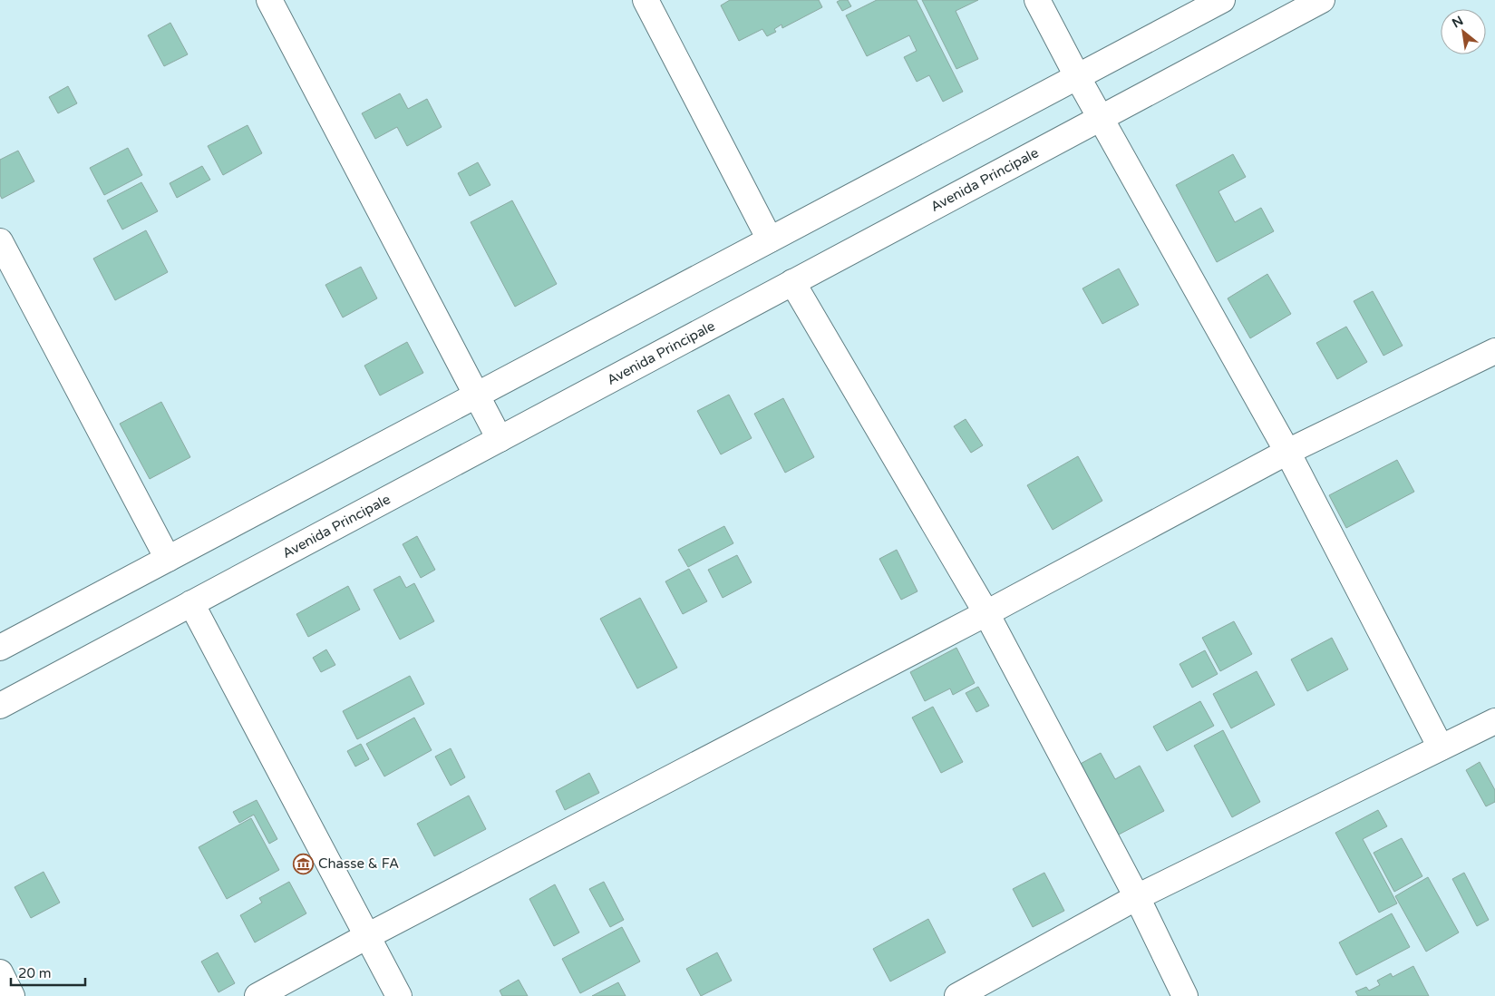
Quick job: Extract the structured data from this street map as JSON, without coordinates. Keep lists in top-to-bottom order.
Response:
{
  "streets": {
    "street": ["Avenida Principale"]
  },
  "places": {
    "museum": ["Chasse & FA"]
  },
  "scale_bar": "20 m",
  "north": "top left"
}
